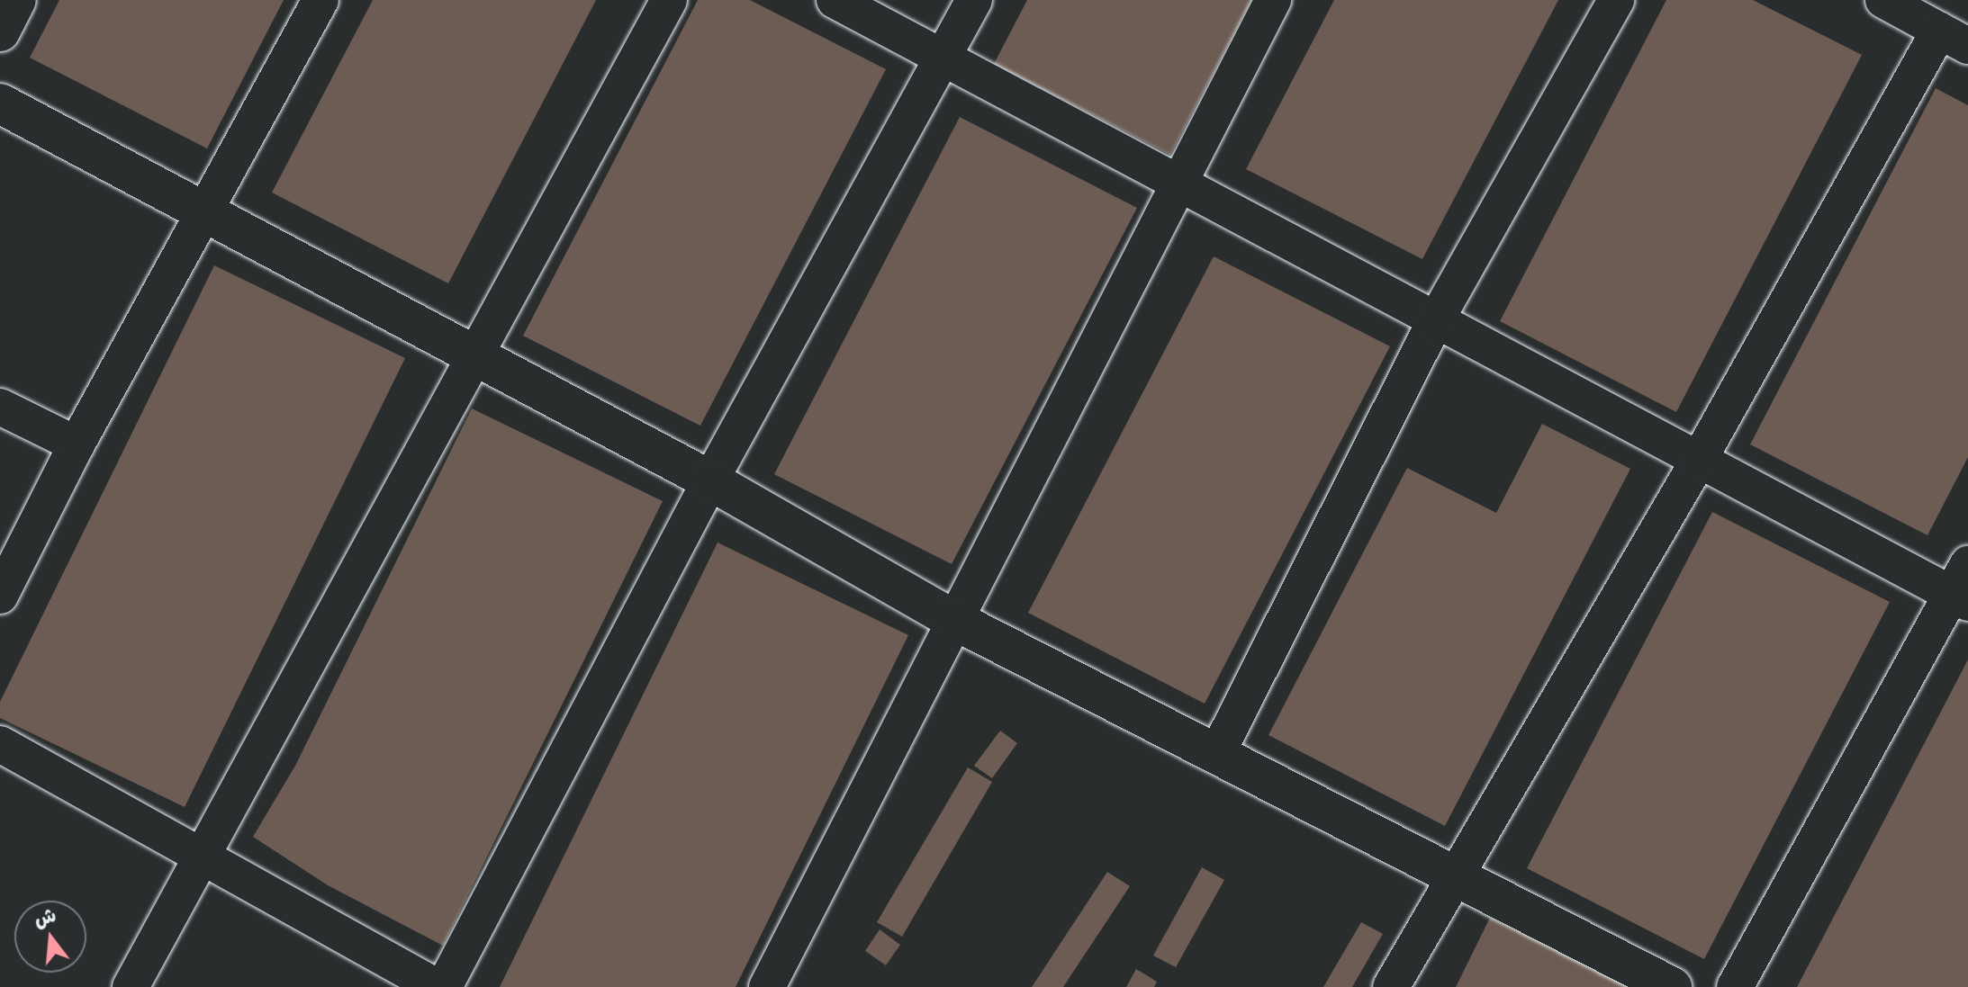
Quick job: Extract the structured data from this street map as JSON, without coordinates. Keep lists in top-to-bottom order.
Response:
{
  "north": "top"
}
